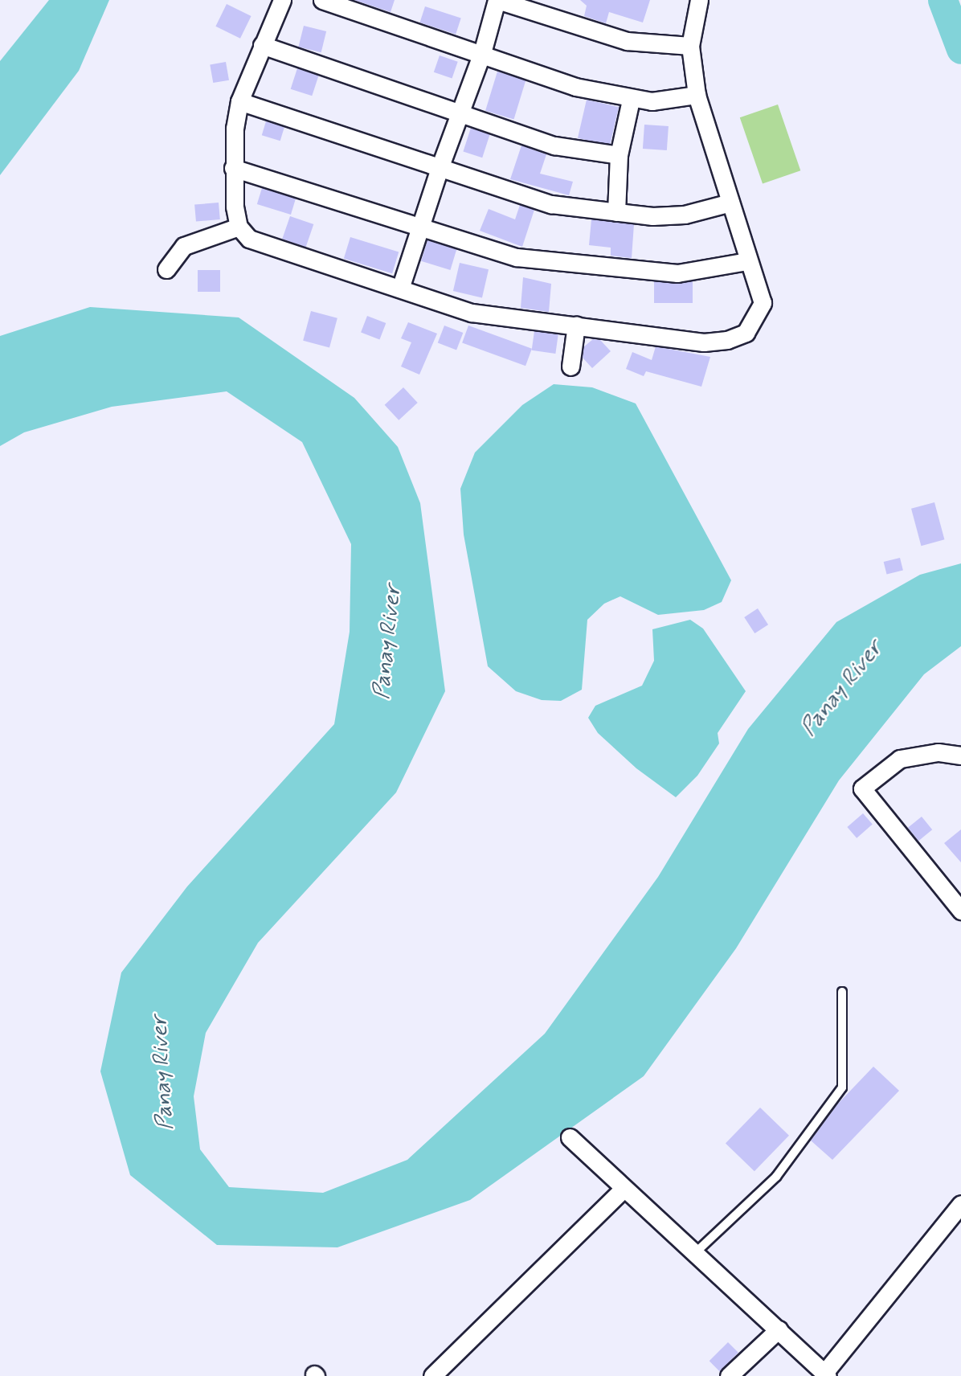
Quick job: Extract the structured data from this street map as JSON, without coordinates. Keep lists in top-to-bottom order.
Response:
{
  "water": ["Panay River"]
}
